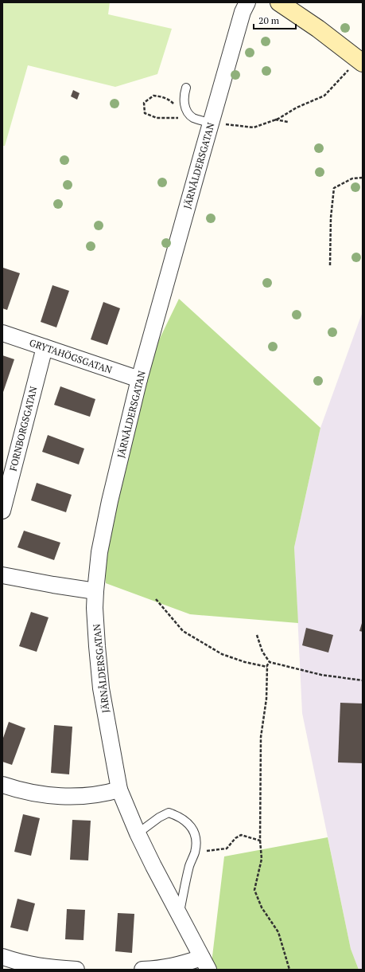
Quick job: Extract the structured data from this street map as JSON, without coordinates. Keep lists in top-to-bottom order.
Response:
{
  "streets": {
    "street": ["JÄRNÅLDERSGATAN", "GRYTAHÖGSGATAN", "FORNBORGSGATAN"]
  },
  "crossings": [
    ["JÄRNÅLDERSGATAN", "GRYTAHÖGSGATAN"],
    ["GRYTAHÖGSGATAN", "FORNBORGSGATAN"]
  ],
  "scale_bar": "20 m"
}
